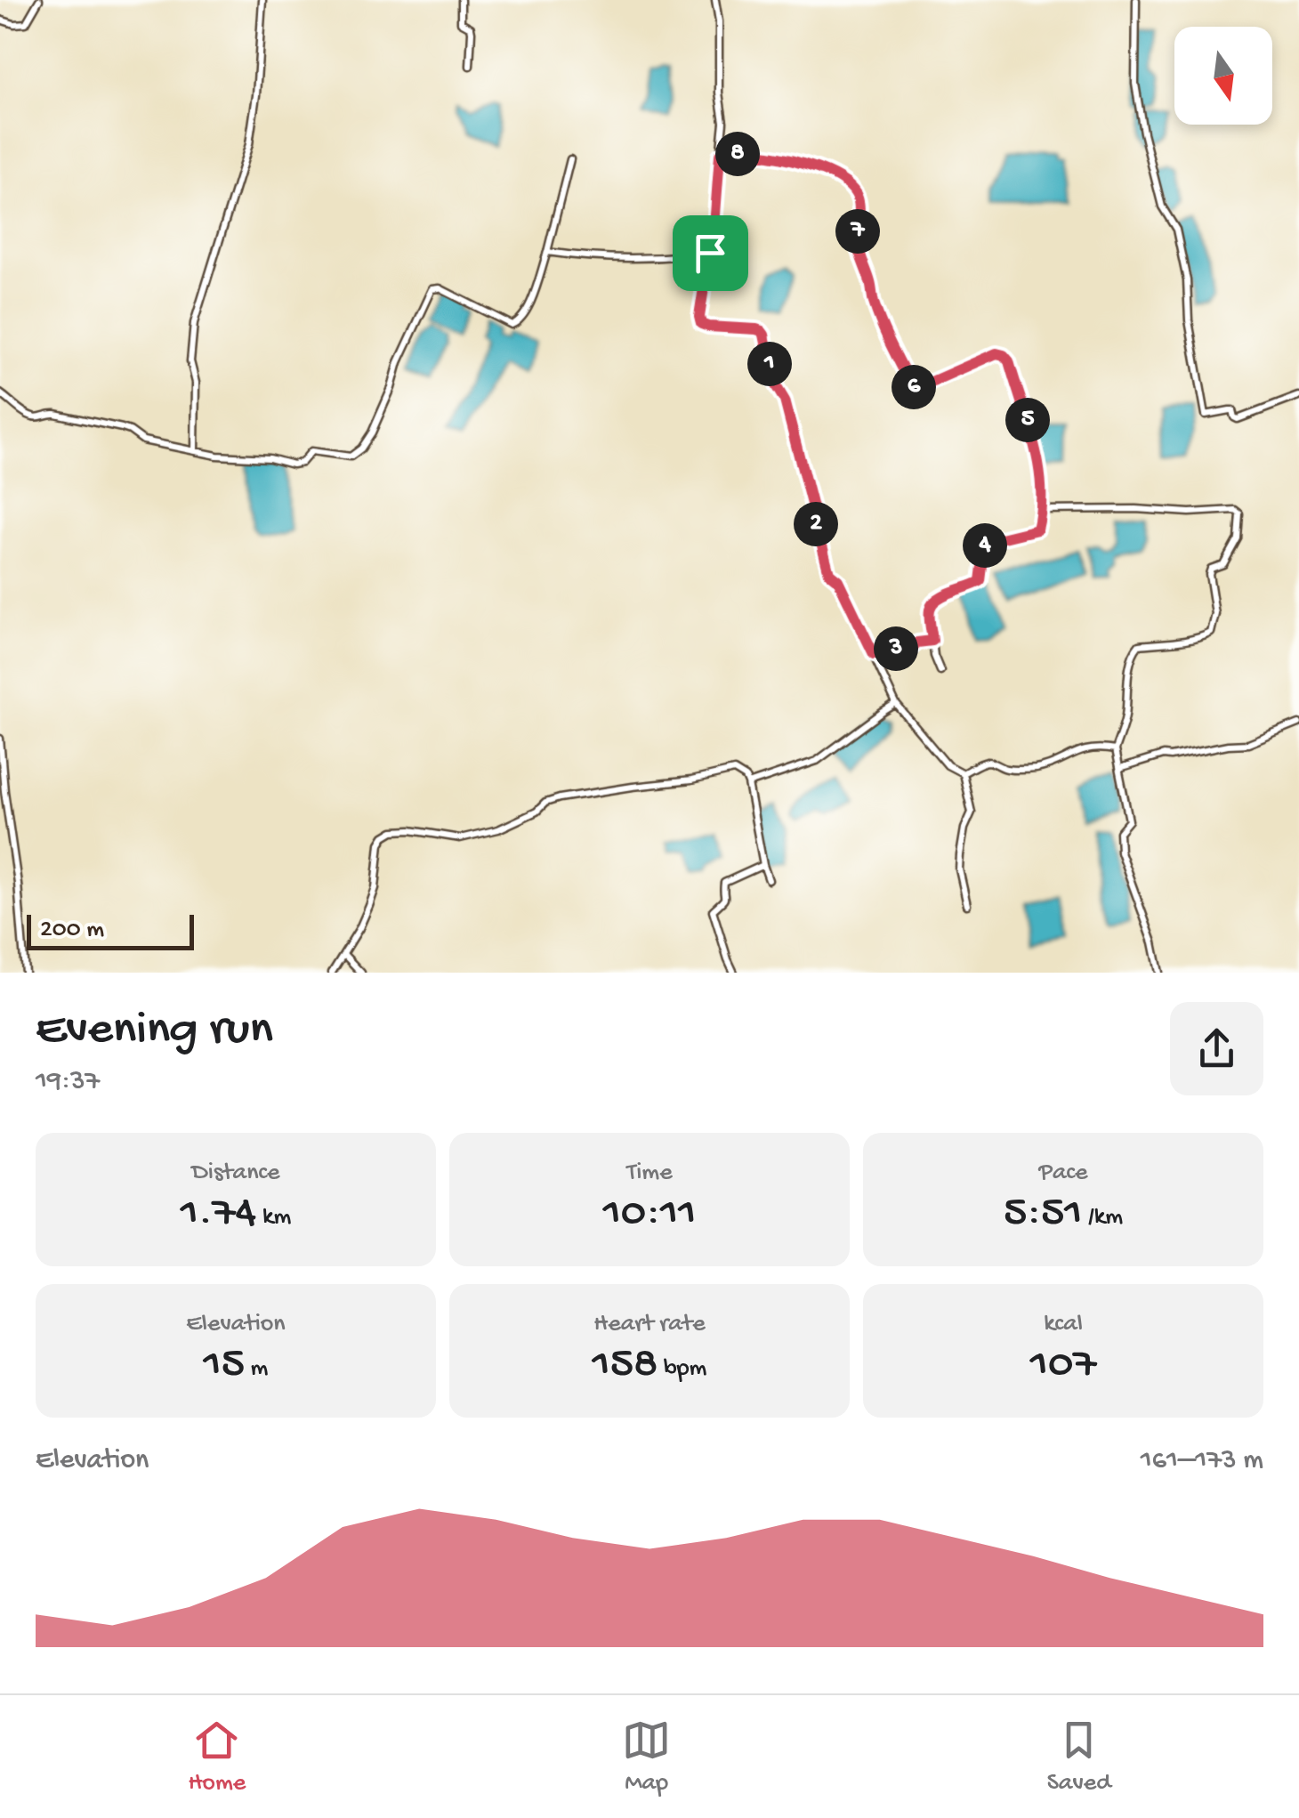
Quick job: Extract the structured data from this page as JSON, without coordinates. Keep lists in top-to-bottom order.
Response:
{
  "scale_bar": "200 m",
  "north": "bottom",
  "page": {
    "pins": [
      "8",
      "7",
      "1",
      "6",
      "5",
      "2",
      "4",
      "3"
    ],
    "scale": "200 m",
    "heading": ["Evening run", "19:37"],
    "stats": [
      ["Distance", "1.74 km"],
      ["Time", "10:11"],
      ["Pace", "5:51 /km"],
      ["Elevation", "15 m"],
      ["Heart rate", "158 bpm"],
      ["kcal", "107"]
    ],
    "chart": ["Elevation", "161–173 m"],
    "tabs": ["Home", "Map", "Saved"]
  }
}
